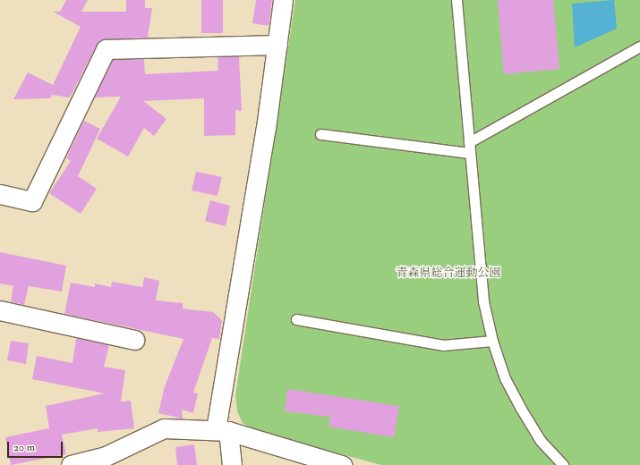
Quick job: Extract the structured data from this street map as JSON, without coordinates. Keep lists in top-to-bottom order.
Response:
{
  "parks": ["青森県総合運動公園"],
  "scale_bar": "20 m"
}
